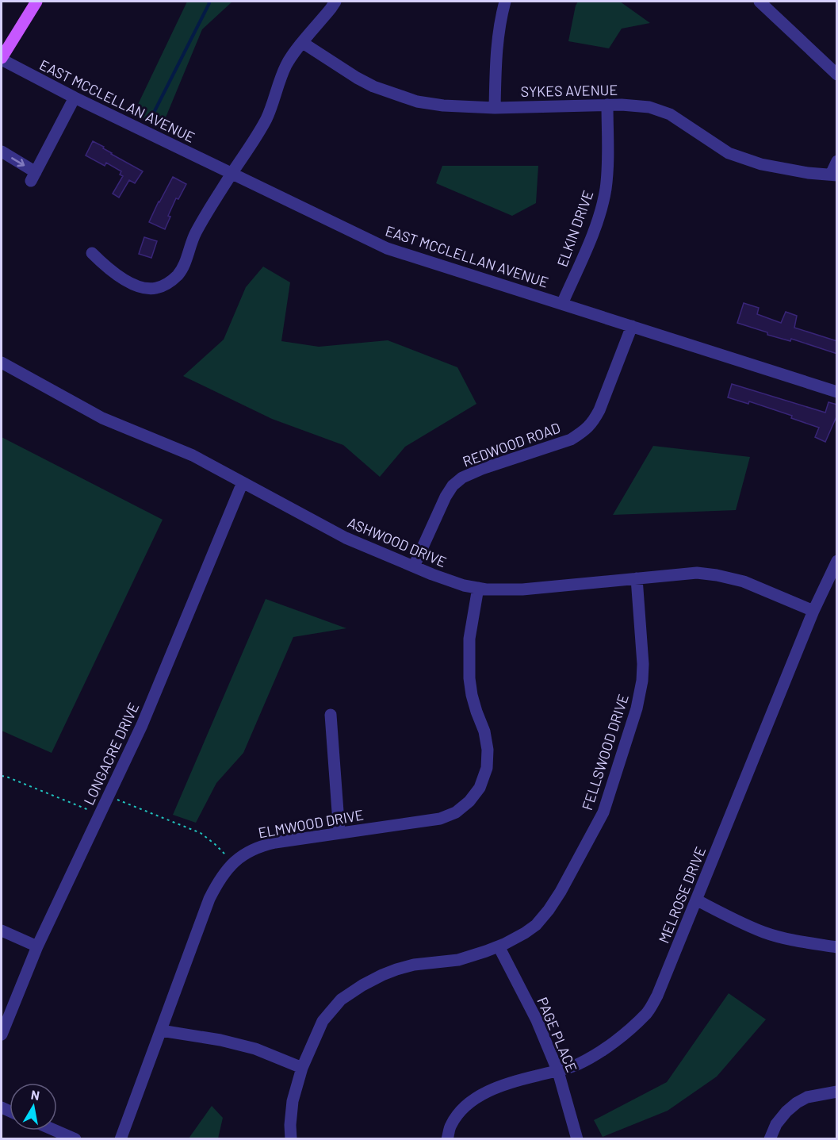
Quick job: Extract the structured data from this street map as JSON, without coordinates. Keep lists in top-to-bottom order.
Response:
{
  "streets": {
    "street": [
      "SYKES AVENUE",
      "EAST MCCLELLAN AVENUE",
      "ELKIN DRIVE",
      "REDWOOD ROAD",
      "ASHWOOD DRIVE",
      "FELLSWOOD DRIVE",
      "LONGACRE DRIVE",
      "ELMWOOD DRIVE",
      "MELROSE DRIVE",
      "PAGE PLACE"
    ]
  },
  "crossings": [
    ["SYKES AVENUE", "ELKIN DRIVE"],
    ["EAST MCCLELLAN AVENUE", "ELKIN DRIVE"],
    ["EAST MCCLELLAN AVENUE", "REDWOOD ROAD"],
    ["REDWOOD ROAD", "ASHWOOD DRIVE"],
    ["ASHWOOD DRIVE", "FELLSWOOD DRIVE"],
    ["ASHWOOD DRIVE", "LONGACRE DRIVE"],
    ["ASHWOOD DRIVE", "ELMWOOD DRIVE"],
    ["ASHWOOD DRIVE", "MELROSE DRIVE"],
    ["FELLSWOOD DRIVE", "PAGE PLACE"],
    ["MELROSE DRIVE", "PAGE PLACE"]
  ],
  "north": "top"
}
